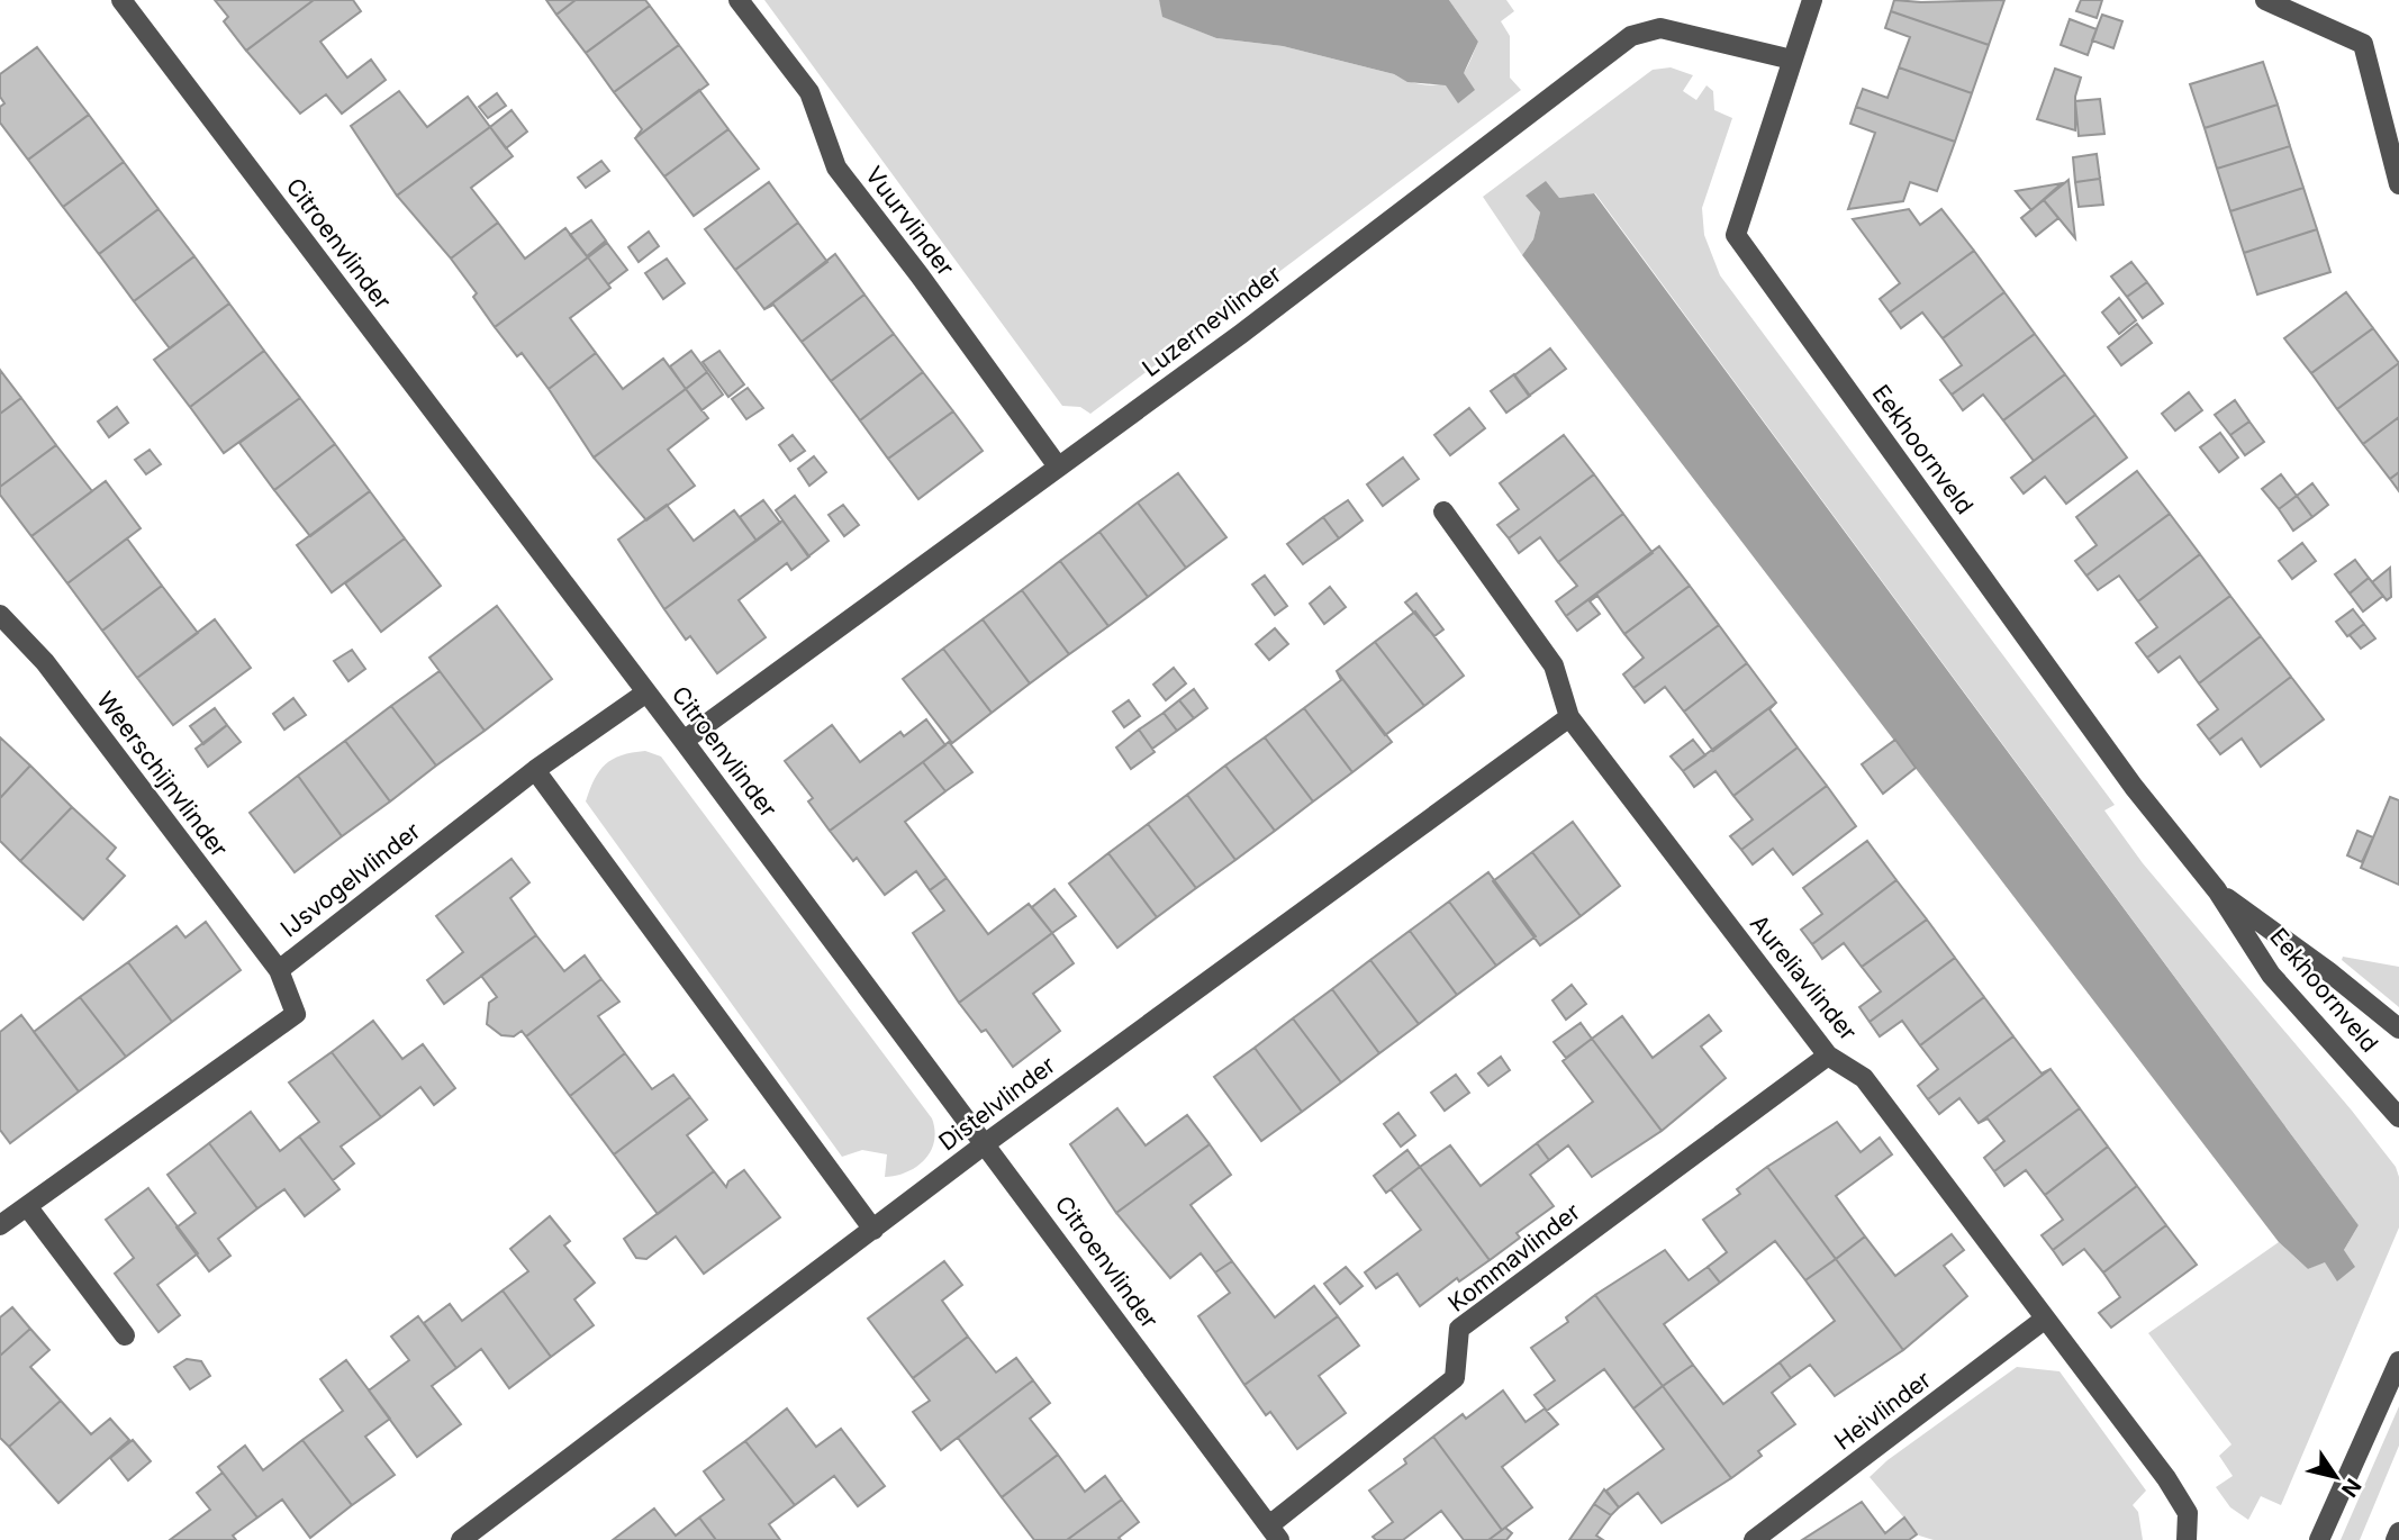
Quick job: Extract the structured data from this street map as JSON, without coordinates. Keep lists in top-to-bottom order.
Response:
{
  "streets": {
    "street": [
      "Vuurvlinder",
      "Citroenvlinder",
      "Luzernevlinder",
      "Eekhoornveld",
      "Weerschijnvlinder",
      "IJsvogelvlinder",
      "Aureliavlinder",
      "Distelvlinder",
      "Kommavlinder",
      "Heivlinder"
    ]
  },
  "crossings": [
    ["Vuurvlinder", "Luzernevlinder"],
    ["Citroenvlinder", "Luzernevlinder"],
    ["Citroenvlinder", "IJsvogelvlinder"],
    ["Citroenvlinder", "Distelvlinder"],
    ["Citroenvlinder", "Kommavlinder"],
    ["Luzernevlinder", "Eekhoornveld"],
    ["Weerschijnvlinder", "IJsvogelvlinder"],
    ["Aureliavlinder", "Distelvlinder"],
    ["Aureliavlinder", "Kommavlinder"],
    ["Aureliavlinder", "Heivlinder"]
  ],
  "north": "bottom right"
}
